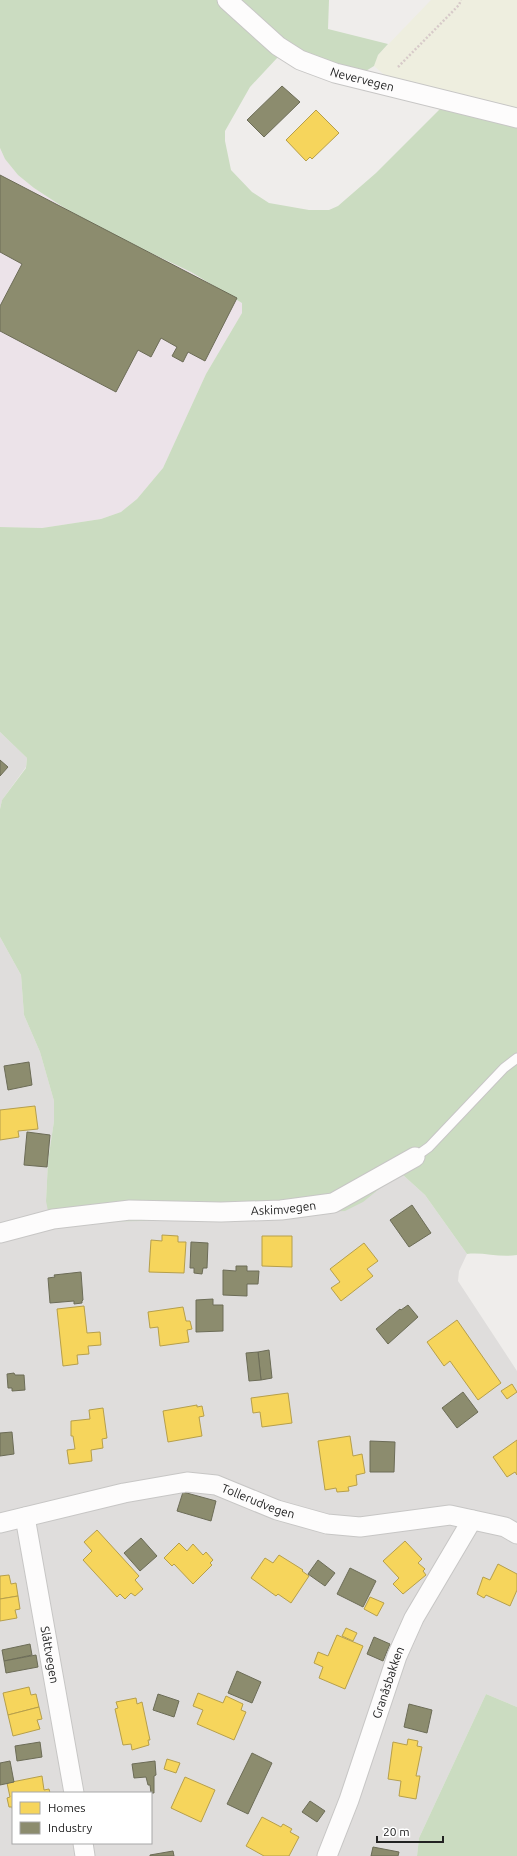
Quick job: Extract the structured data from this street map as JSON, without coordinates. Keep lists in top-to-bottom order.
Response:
{
  "streets": {
    "street": [
      "Nevervegen",
      "Askimvegen",
      "Tollerudvegen",
      "Slåttvegen",
      "Granåsbakken"
    ]
  },
  "crossings": [
    ["Tollerudvegen", "Slåttvegen"],
    ["Tollerudvegen", "Granåsbakken"]
  ],
  "legend": ["Homes", "Industry"],
  "scale_bar": "20 m"
}
